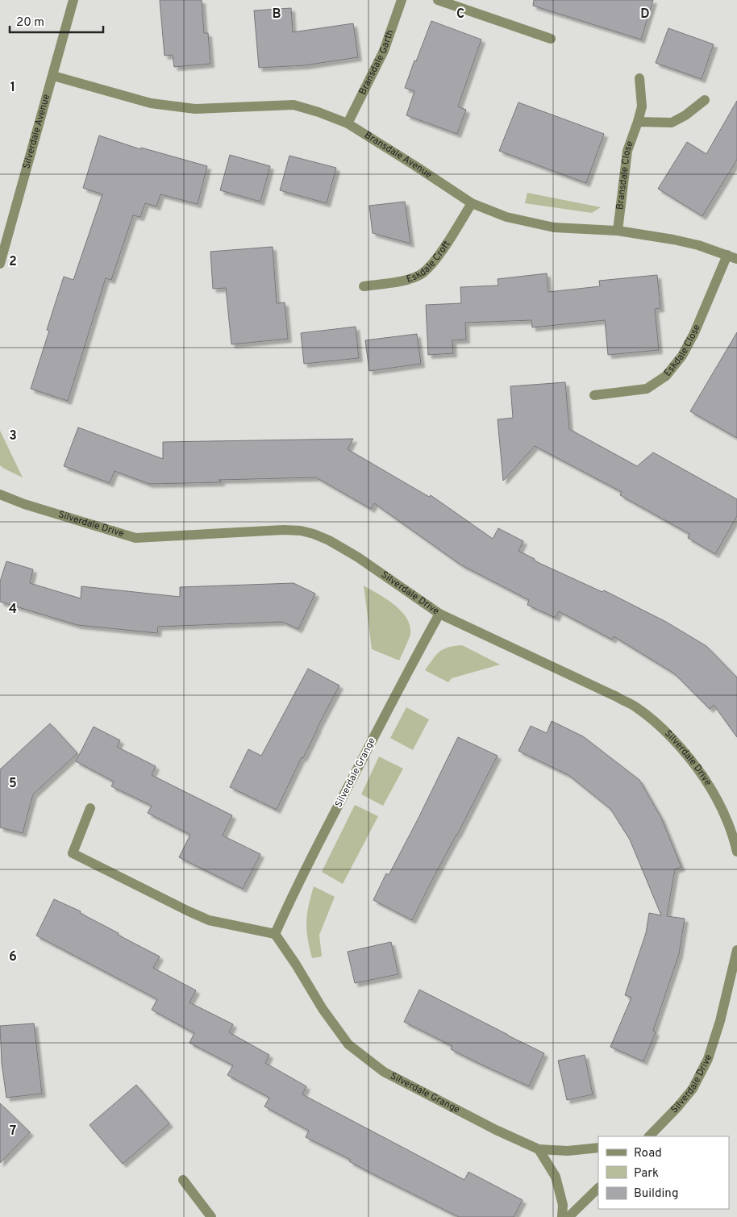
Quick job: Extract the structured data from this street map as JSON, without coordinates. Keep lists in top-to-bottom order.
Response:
{
  "streets": {
    "street": [
      "Bransdale Garth",
      "Silverdale Avenue",
      "Bransdale Avenue",
      "Bransdale Close",
      "Eskdale Croft",
      "Eskdale Close",
      "Silverdale Drive",
      "Silverdale Grange"
    ]
  },
  "crossings": [
    ["Bransdale Garth", "Bransdale Avenue"],
    ["Silverdale Avenue", "Bransdale Avenue"],
    ["Bransdale Avenue", "Bransdale Close"],
    ["Bransdale Avenue", "Eskdale Croft"],
    ["Bransdale Avenue", "Eskdale Close"],
    ["Silverdale Drive", "Silverdale Grange"]
  ],
  "legend": ["Road", "Park", "Building"],
  "scale_bar": "20 m",
  "grid": {
    "columns": ["B", "C", "D"],
    "rows": [
      "1",
      "2",
      "3",
      "4",
      "5",
      "6",
      "7"
    ]
  }
}
